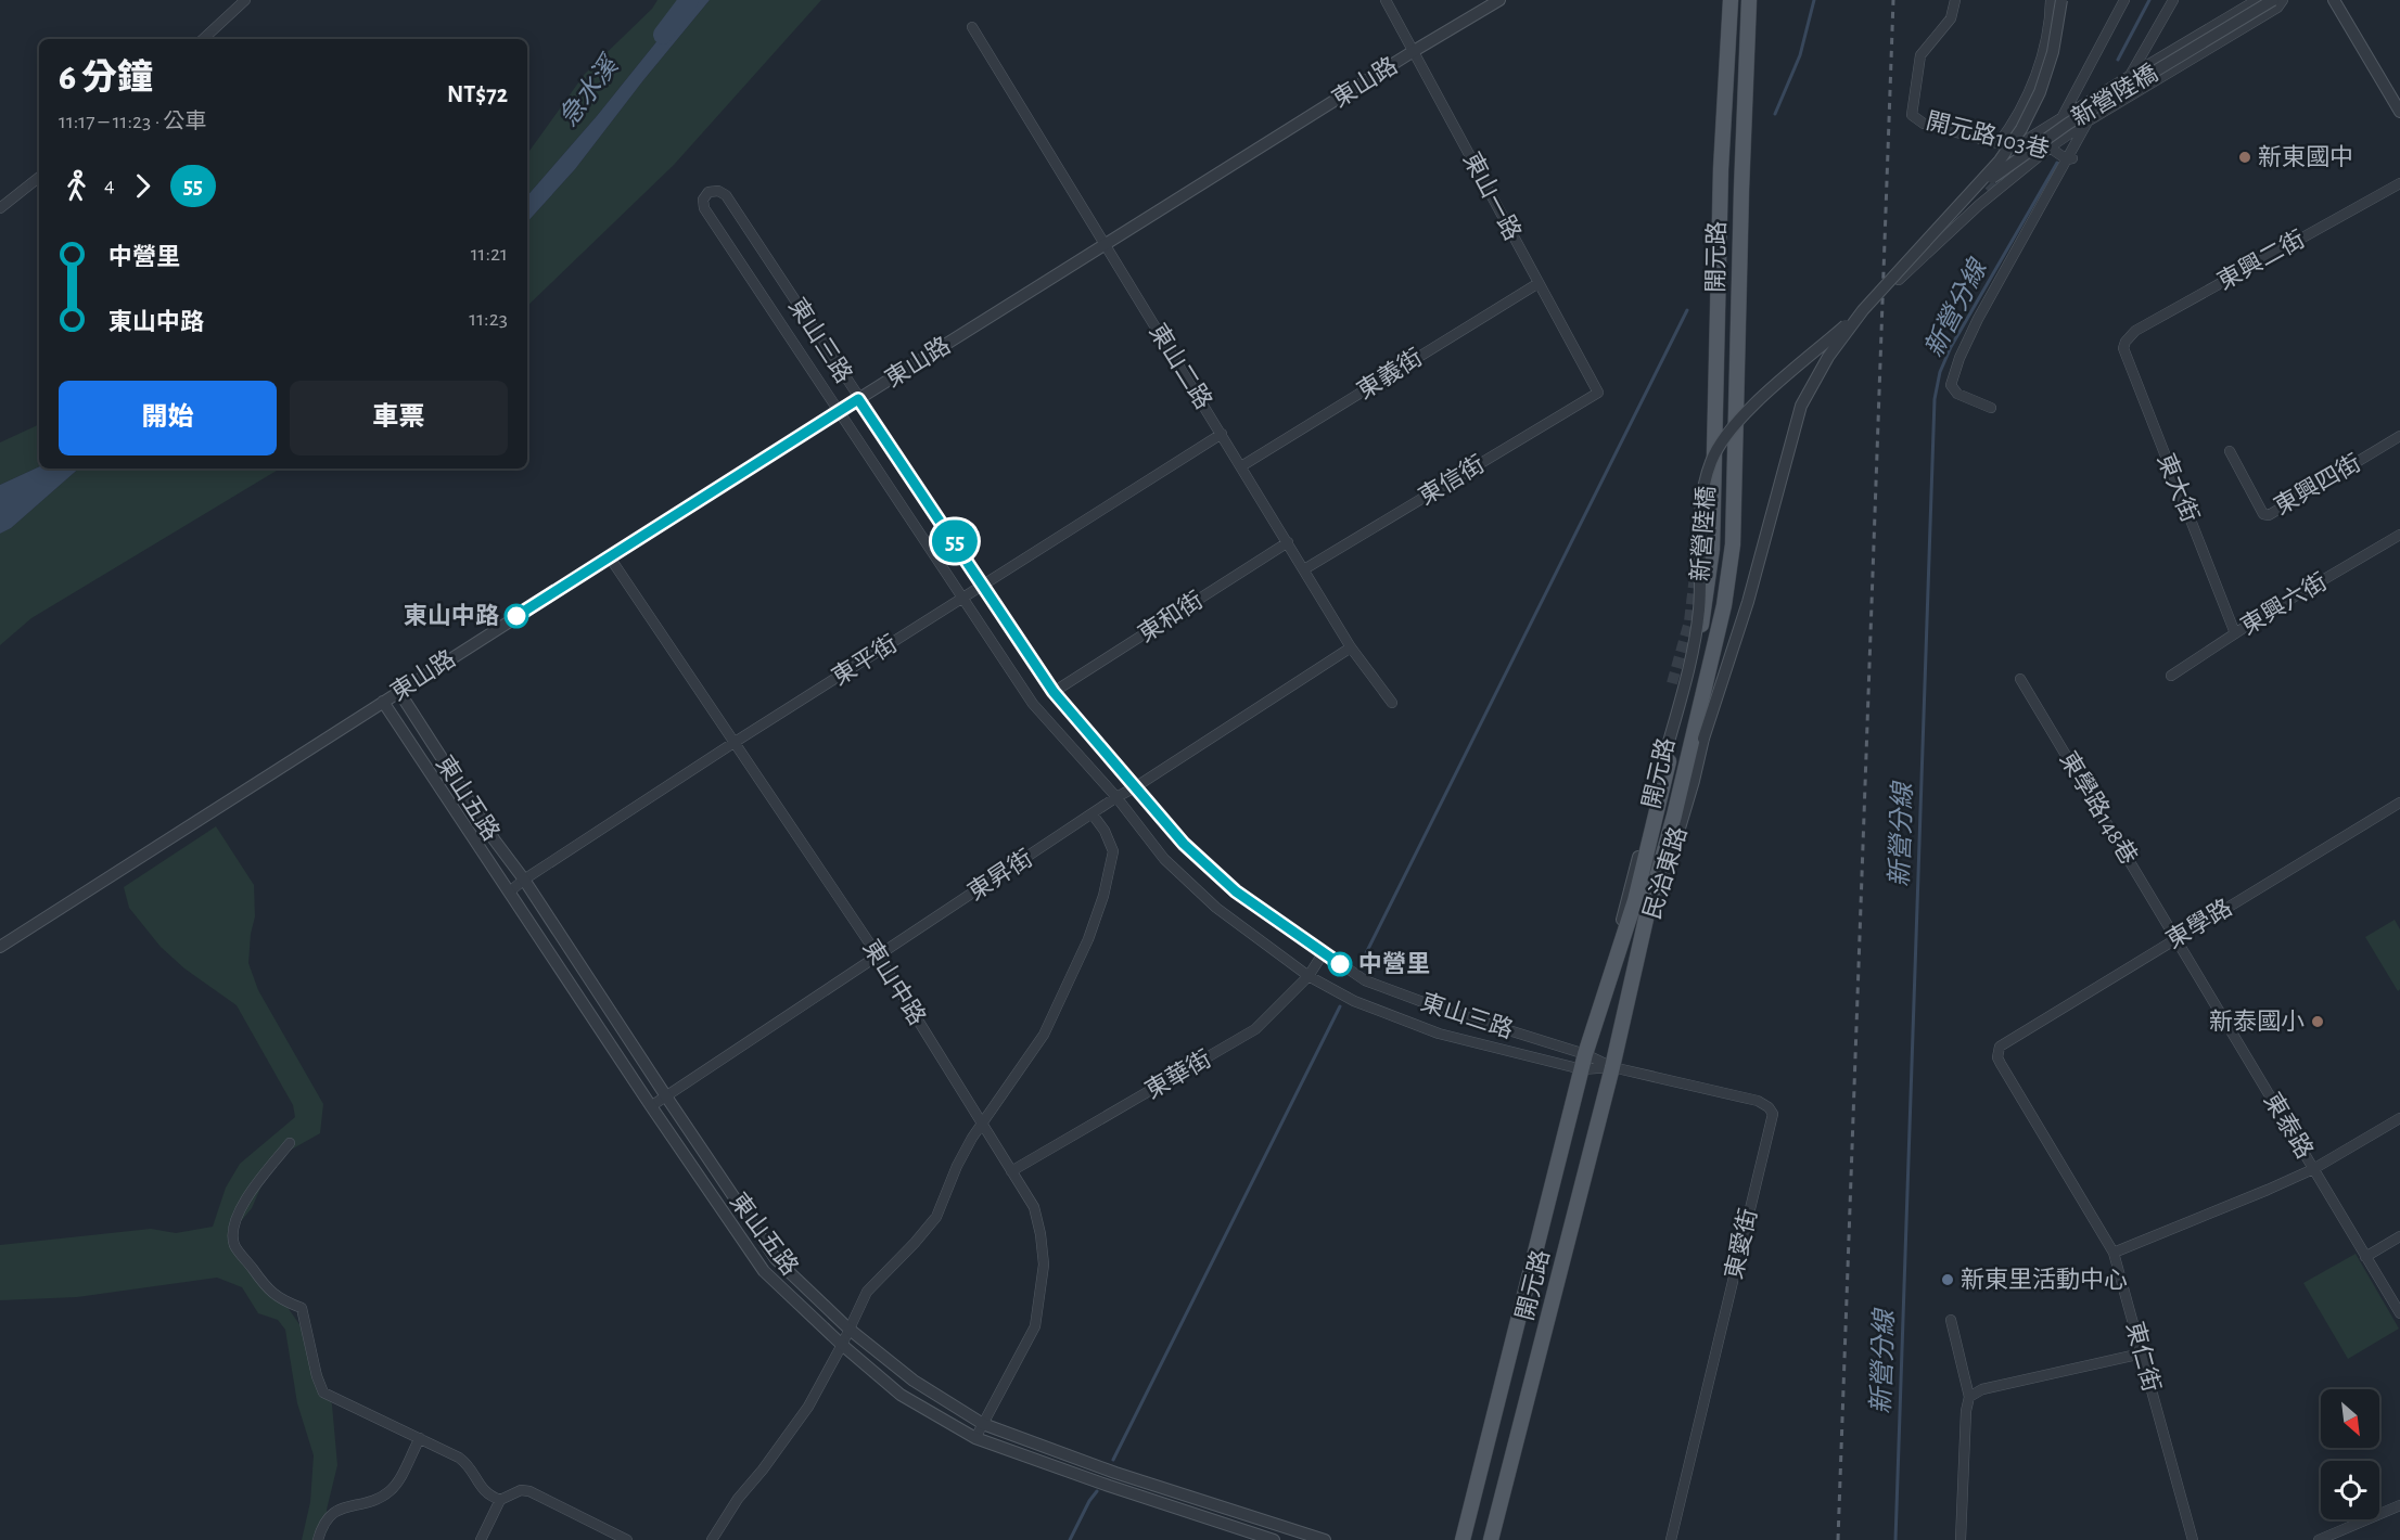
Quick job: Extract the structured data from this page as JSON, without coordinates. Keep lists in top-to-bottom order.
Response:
{
  "streets": {
    "main road": ["開元路"],
    "street": [
      "東山路",
      "新營陸橋",
      "開元路103巷",
      "東山一路",
      "東興二街",
      "東山三路",
      "東山二路",
      "東義街",
      "東信街",
      "東興四街",
      "東大街",
      "東興六街",
      "東和街",
      "東平街",
      "東山五路",
      "東學路148巷",
      "民治東路",
      "東昇街",
      "東學路",
      "東山中路",
      "東華街",
      "東泰路",
      "東愛街",
      "東仁街"
    ]
  },
  "crossings": [
    ["東山路", "東山一路"],
    ["東山路", "東山三路"],
    ["東山路", "東山二路"],
    ["東山路", "東山五路"],
    ["東山路", "東山中路"],
    ["新營陸橋", "開元路"],
    ["新營陸橋", "民治東路"],
    ["東山一路", "東義街"],
    ["東山一路", "東信街"],
    ["開元路", "東山三路"],
    ["開元路", "民治東路"],
    ["開元路", "東愛街"],
    ["東興二街", "東大街"],
    ["東山三路", "東和街"],
    ["東山三路", "東平街"],
    ["東山三路", "東昇街"],
    ["東山三路", "東華街"],
    ["東山三路", "東愛街"],
    ["東山二路", "東義街"],
    ["東山二路", "東信街"],
    ["東山二路", "東和街"],
    ["東山二路", "東平街"],
    ["東山二路", "東昇街"],
    ["東大街", "東興六街"],
    ["東平街", "東山五路"],
    ["東平街", "東山中路"],
    ["東山五路", "東昇街"],
    ["東山五路", "東山中路"],
    ["東學路148巷", "東學路"],
    ["東學路148巷", "東泰路"],
    ["東昇街", "東山中路"],
    ["東學路", "東泰路"],
    ["東學路", "東仁街"],
    ["東山中路", "東華街"]
  ],
  "water": ["急水溪", "新營分線"],
  "places": [
    "新東國中",
    "東山中路",
    "中營里",
    "新泰國小",
    "新東里活動中心"
  ],
  "lines": ["bus line 55"],
  "north": "bottom right",
  "page": {
    "on_map": "55",
    "heading": ["6 分鐘", "11:17 – 11:23 · 公車", "NT$72"],
    "legs": ["4", "55"],
    "list": [
      {
        "name": "中營里",
        "value": "11:21"
      },
      {
        "name": "東山中路",
        "value": "11:23"
      }
    ],
    "buttons": ["開始", "車票"]
  }
}
